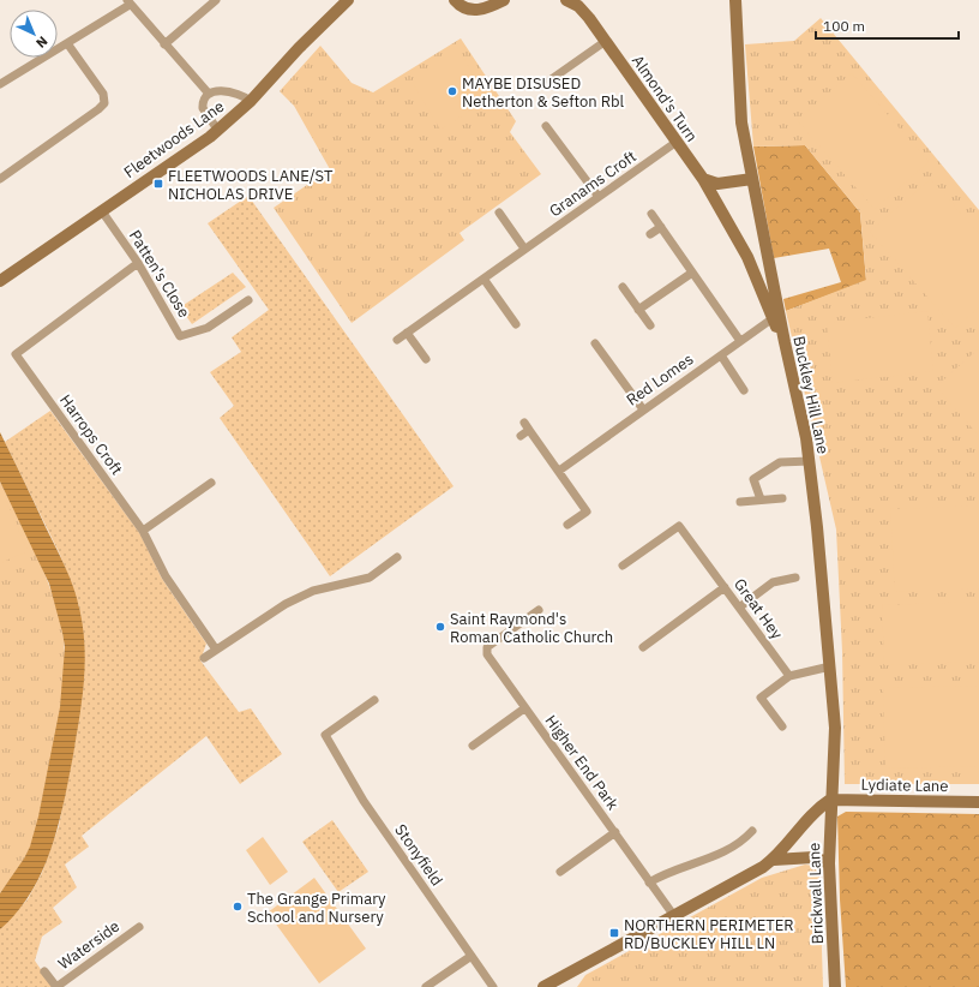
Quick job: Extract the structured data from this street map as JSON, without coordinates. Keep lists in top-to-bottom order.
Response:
{
  "streets": {
    "main road": [
      "Almond's Turn",
      "Fleetwoods Lane",
      "Buckley Hill Lane",
      "Lydiate Lane",
      "Brickwall Lane"
    ],
    "street": [
      "Granams Croft",
      "Patten's Close",
      "Red Lomes",
      "Harrops Croft",
      "Great Hey",
      "Higher End Park",
      "Stonyfield",
      "Waterside"
    ]
  },
  "crossings": [
    ["Almond's Turn", "Granams Croft"],
    ["Almond's Turn", "Red Lomes"],
    ["Almond's Turn", "Buckley Hill Lane"],
    ["Fleetwoods Lane", "Patten's Close"],
    ["Patten's Close", "Harrops Croft"],
    ["Red Lomes", "Buckley Hill Lane"],
    ["Buckley Hill Lane", "Lydiate Lane"],
    ["Buckley Hill Lane", "Brickwall Lane"],
    ["Lydiate Lane", "Brickwall Lane"]
  ],
  "places": {
    "other": ["MAYBE DISUSED Netherton & Sefton Rbl", "Saint Raymond's Roman Catholic Church", "The Grange Primary School and Nursery"],
    "transit": ["FLEETWOODS LANE/ST NICHOLAS DRIVE", "NORTHERN PERIMETER RD/BUCKLEY HILL LN"]
  },
  "scale_bar": "100 m",
  "north": "bottom right"
}
